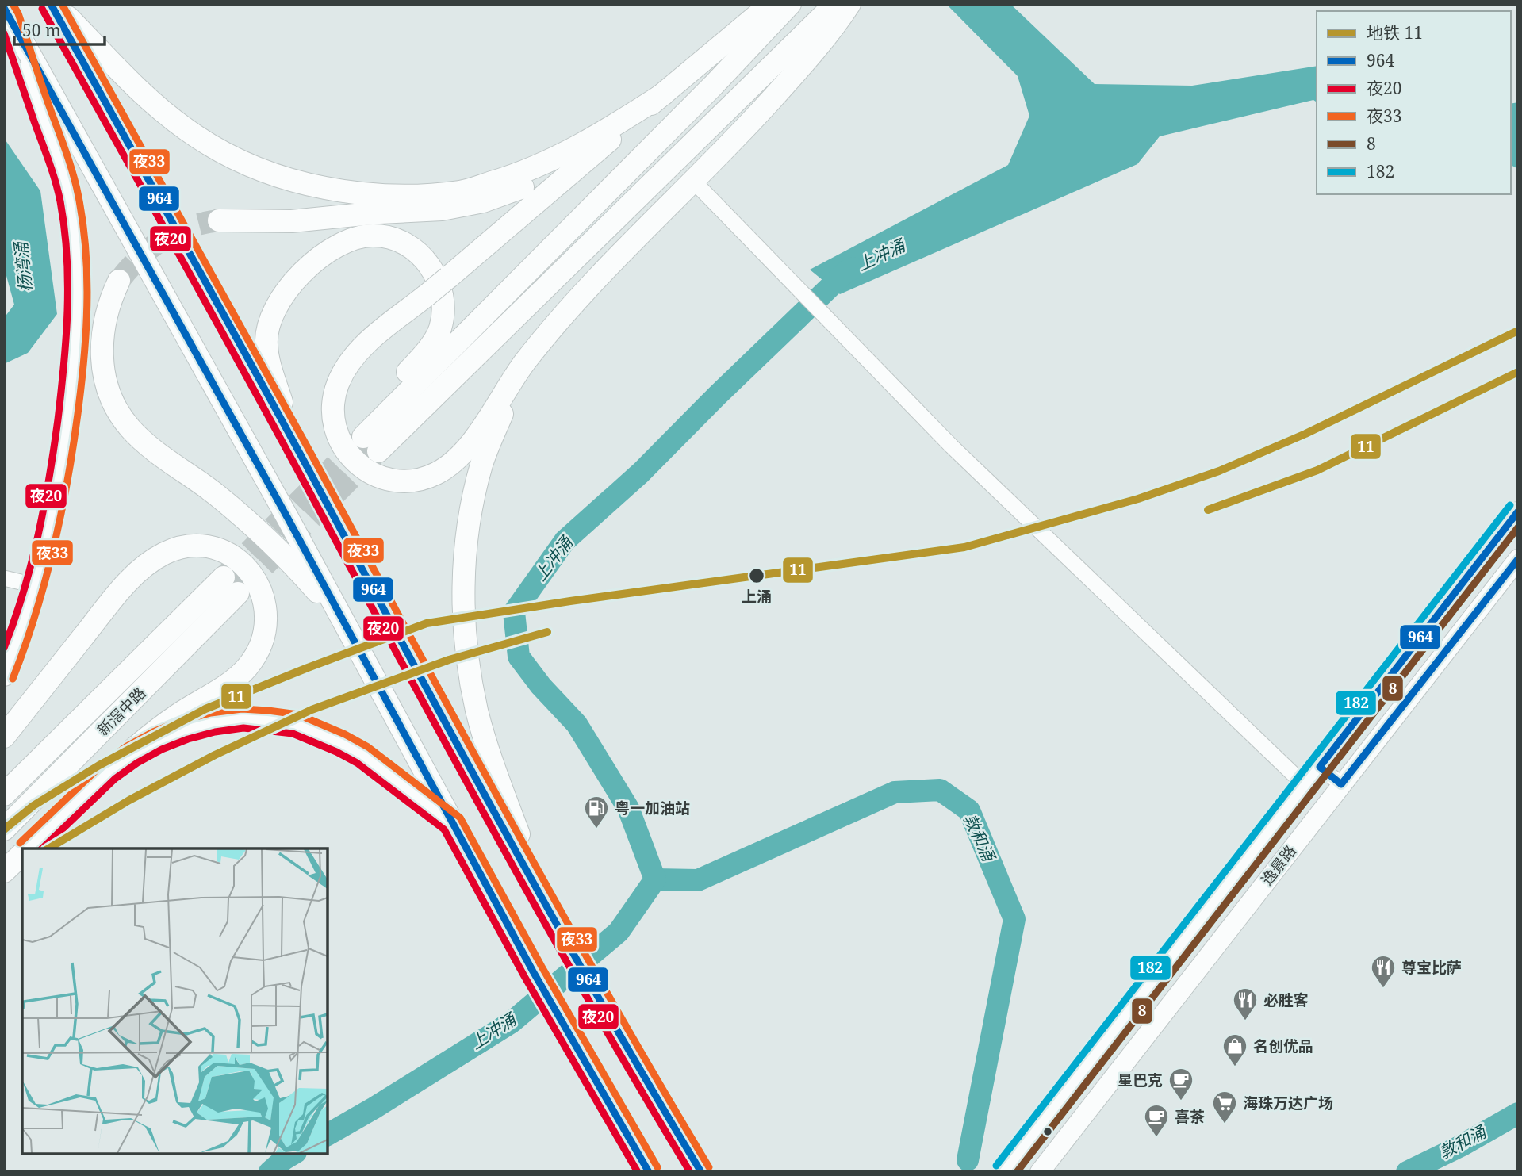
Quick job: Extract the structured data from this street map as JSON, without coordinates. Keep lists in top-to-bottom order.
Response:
{
  "streets": {
    "highway": ["新滘中路"],
    "main road": ["逸景路"]
  },
  "water": ["上冲涌", "杨湾涌", "敦和涌"],
  "places": {
    "other": ["上涌"],
    "fuel station": ["粤一加油站"],
    "restaurant": ["尊宝比萨", "必胜客"],
    "shop": ["名创优品"],
    "cafe": ["星巴克", "喜茶"],
    "supermarket": ["海珠万达广场"]
  },
  "lines": [
    "transit line 964",
    "transit line 夜33",
    "transit line 夜20",
    "metro line 11",
    "transit line 182",
    "transit line 8"
  ],
  "legend": [
    "地铁 11",
    "964",
    "夜20",
    "夜33",
    "8",
    "182"
  ],
  "scale_bar": "50 m"
}
